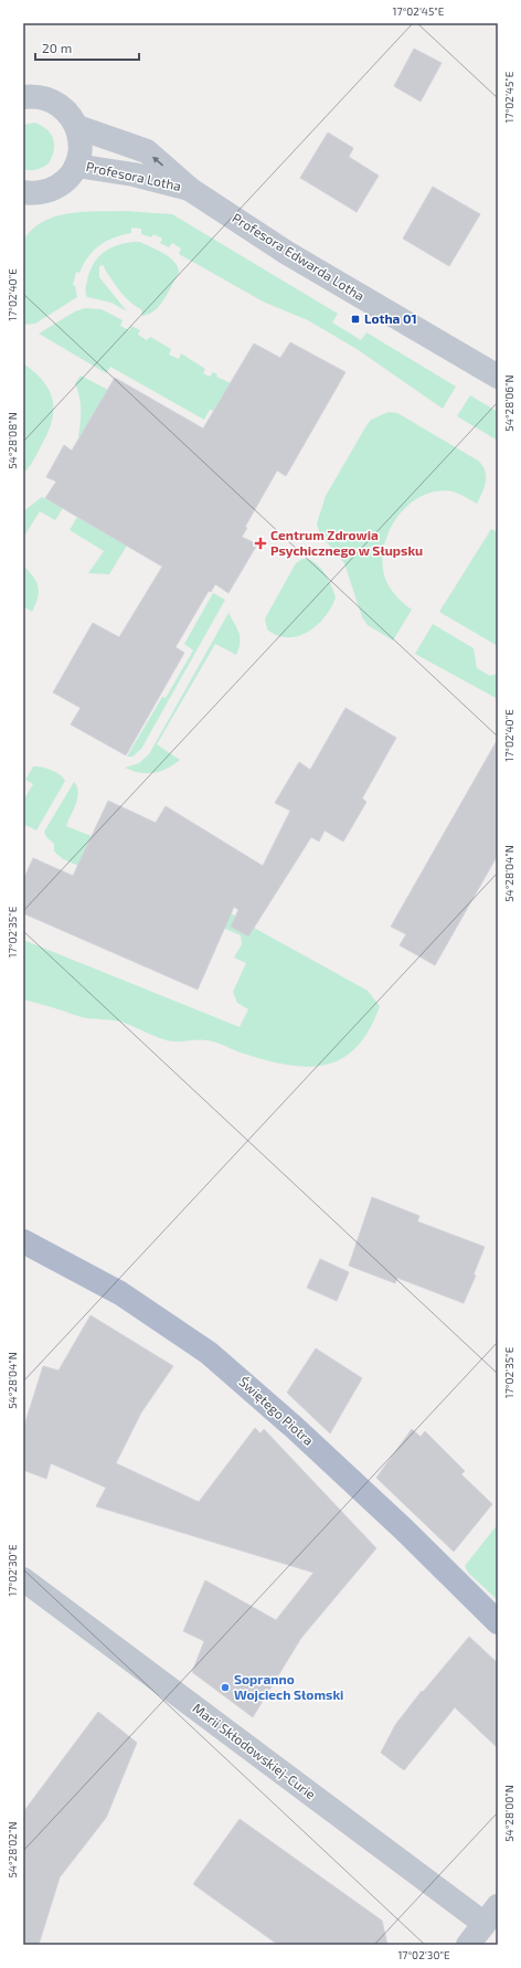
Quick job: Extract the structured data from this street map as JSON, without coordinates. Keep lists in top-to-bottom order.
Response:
{
  "streets": {
    "main road": ["Świętego Piotra"],
    "street": ["Profesora Lotha", "Profesora Edwarda Lotha", "Marii Skłodowskiej-Curie"]
  },
  "crossings": [
    ["Profesora Lotha", "Profesora Edwarda Lotha"]
  ],
  "places": {
    "transit": ["Lotha 01"],
    "health": ["Centrum Zdrowia Psychicznego w Słupsku"],
    "other": ["Sopranno Wojciech Słomski"]
  },
  "scale_bar": "20 m",
  "coordinates": [
    "17°02'45\"E",
    "17°02'40\"E",
    "54°28'06\"N",
    "54°28'08\"N",
    "54°28'04\"N",
    "17°02'35\"E",
    "17°02'30\"E",
    "54°28'00\"N",
    "54°28'02\"N"
  ]
}
